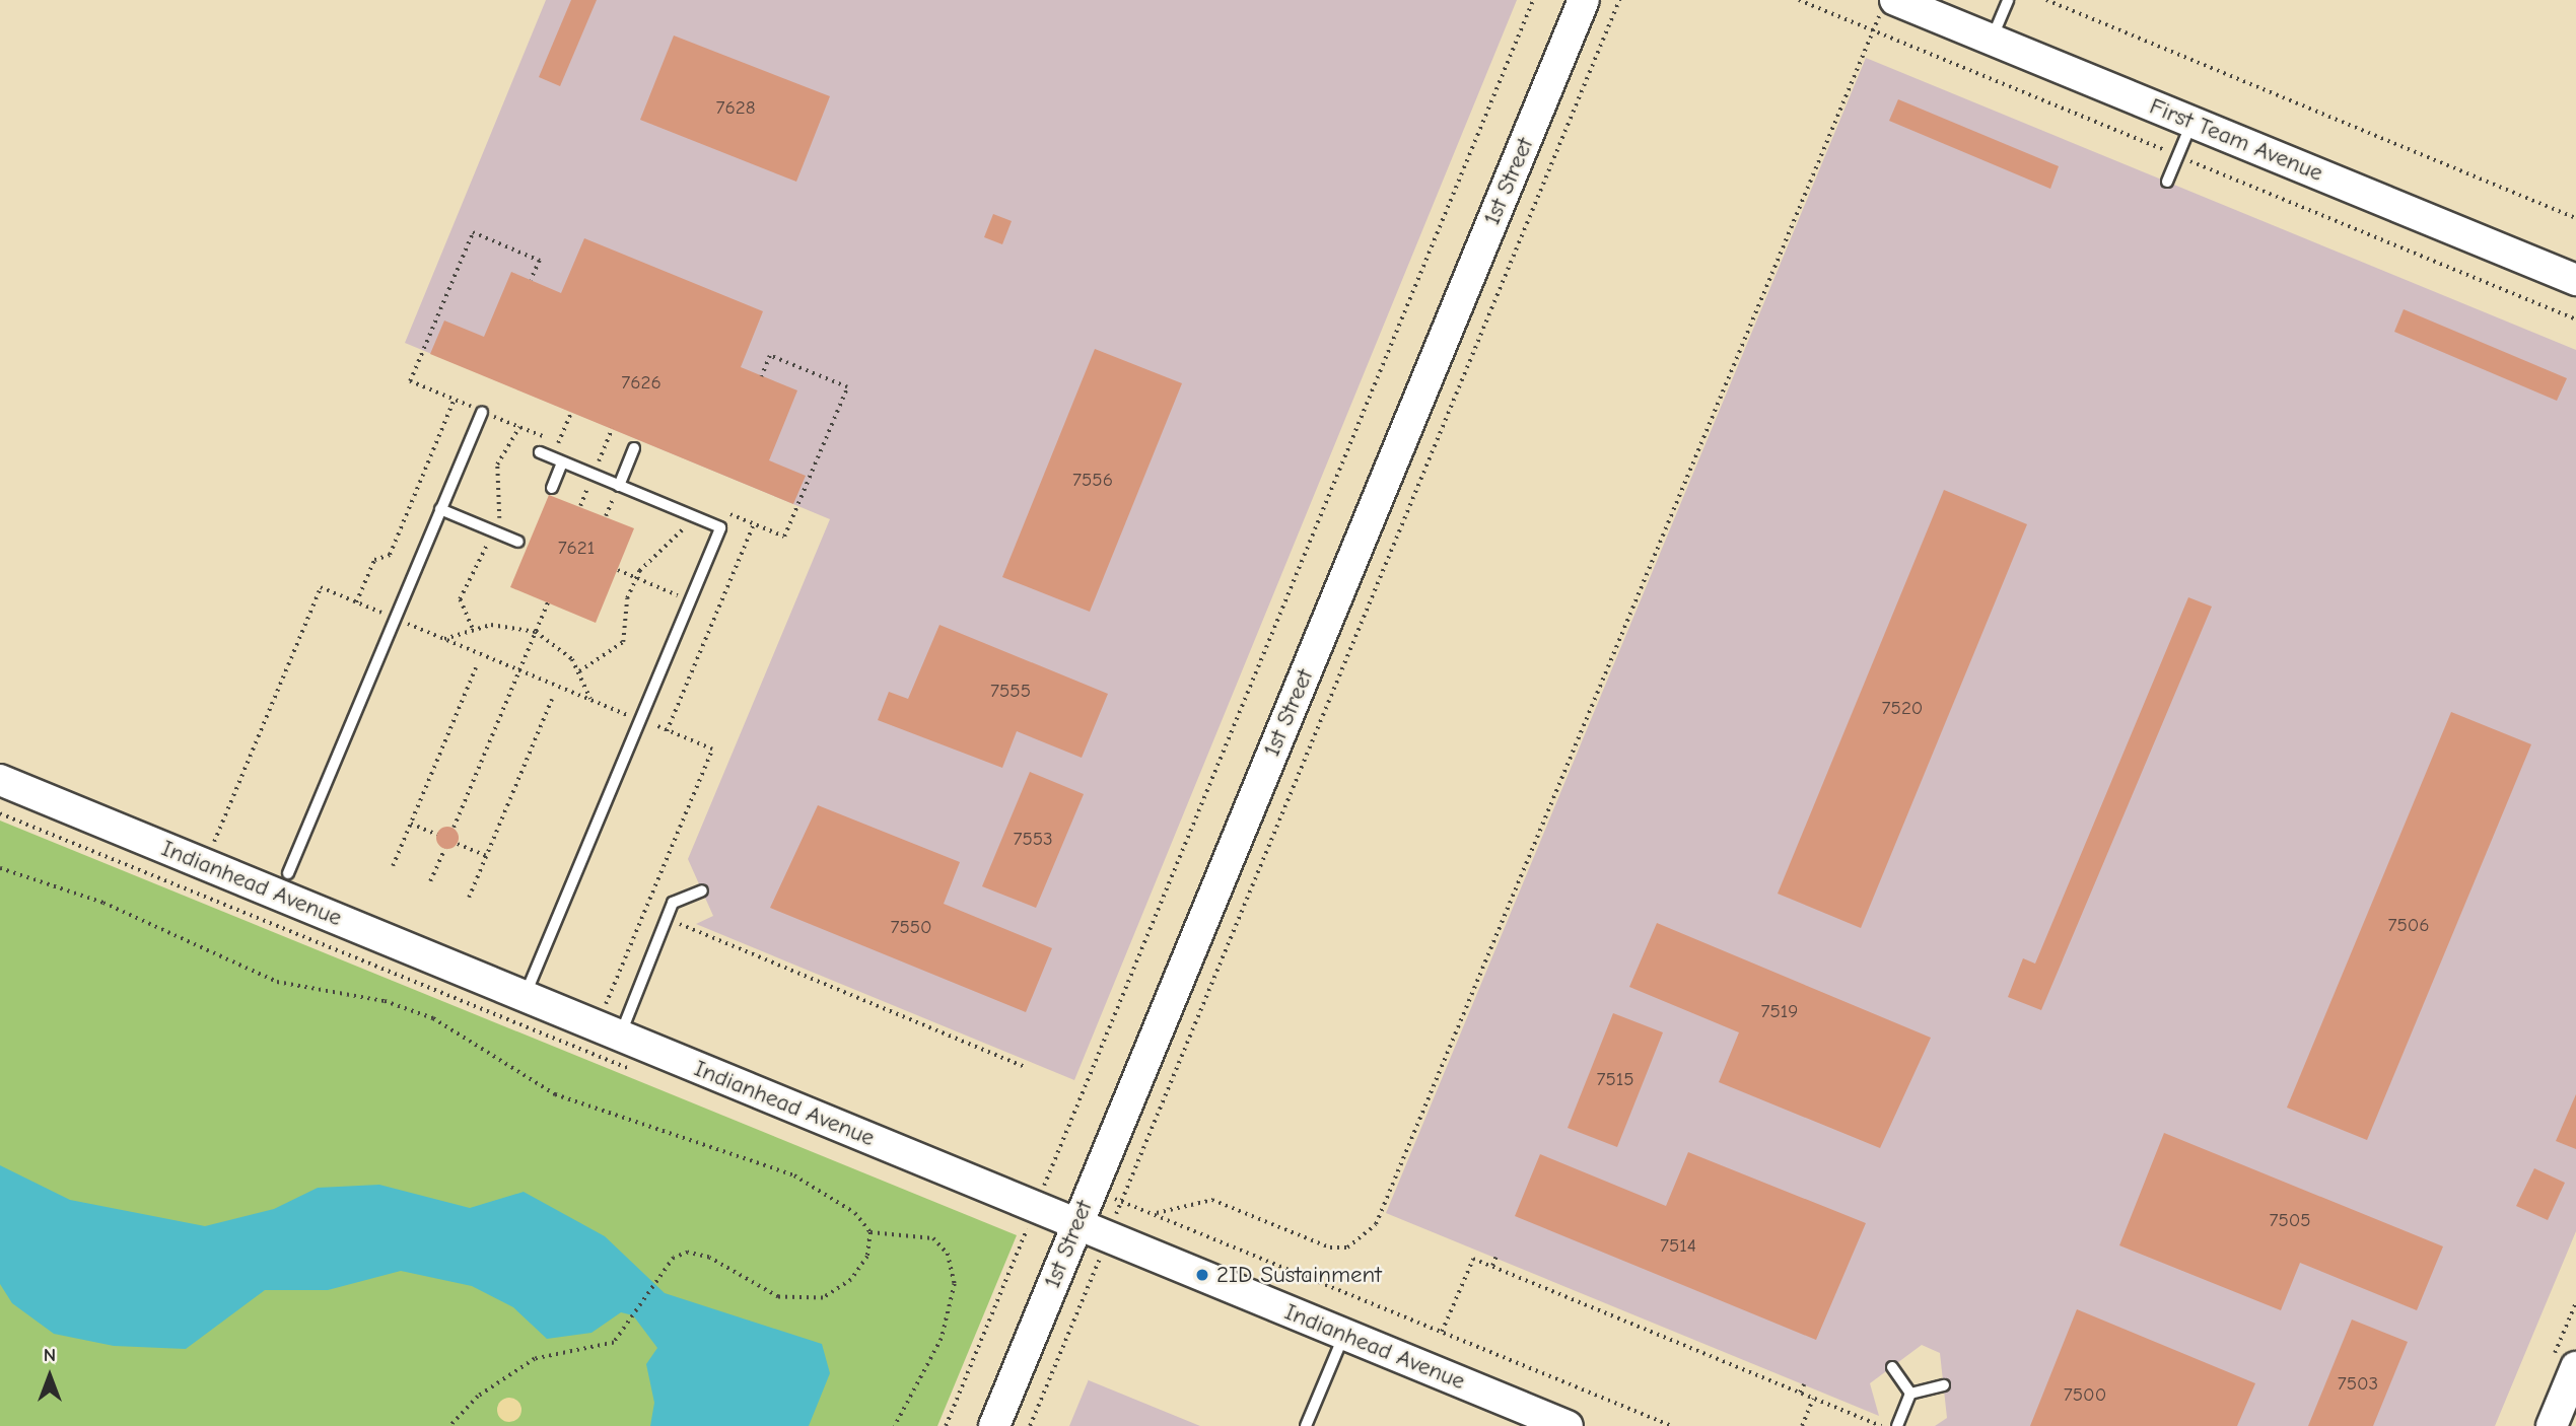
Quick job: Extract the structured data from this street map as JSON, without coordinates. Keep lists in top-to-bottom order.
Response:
{
  "streets": {
    "main road": ["First Team Avenue", "1st Street", "Indianhead Avenue"]
  },
  "crossings": [
    ["1st Street", "Indianhead Avenue"]
  ],
  "places": ["2ID Sustainment"],
  "house_numbers": [
    "7628",
    "7626",
    "7556",
    "7621",
    "7555",
    "7520",
    "7553",
    "7506",
    "7550",
    "7519",
    "7515",
    "7505",
    "7514",
    "7503",
    "7500"
  ],
  "north": "top"
}
